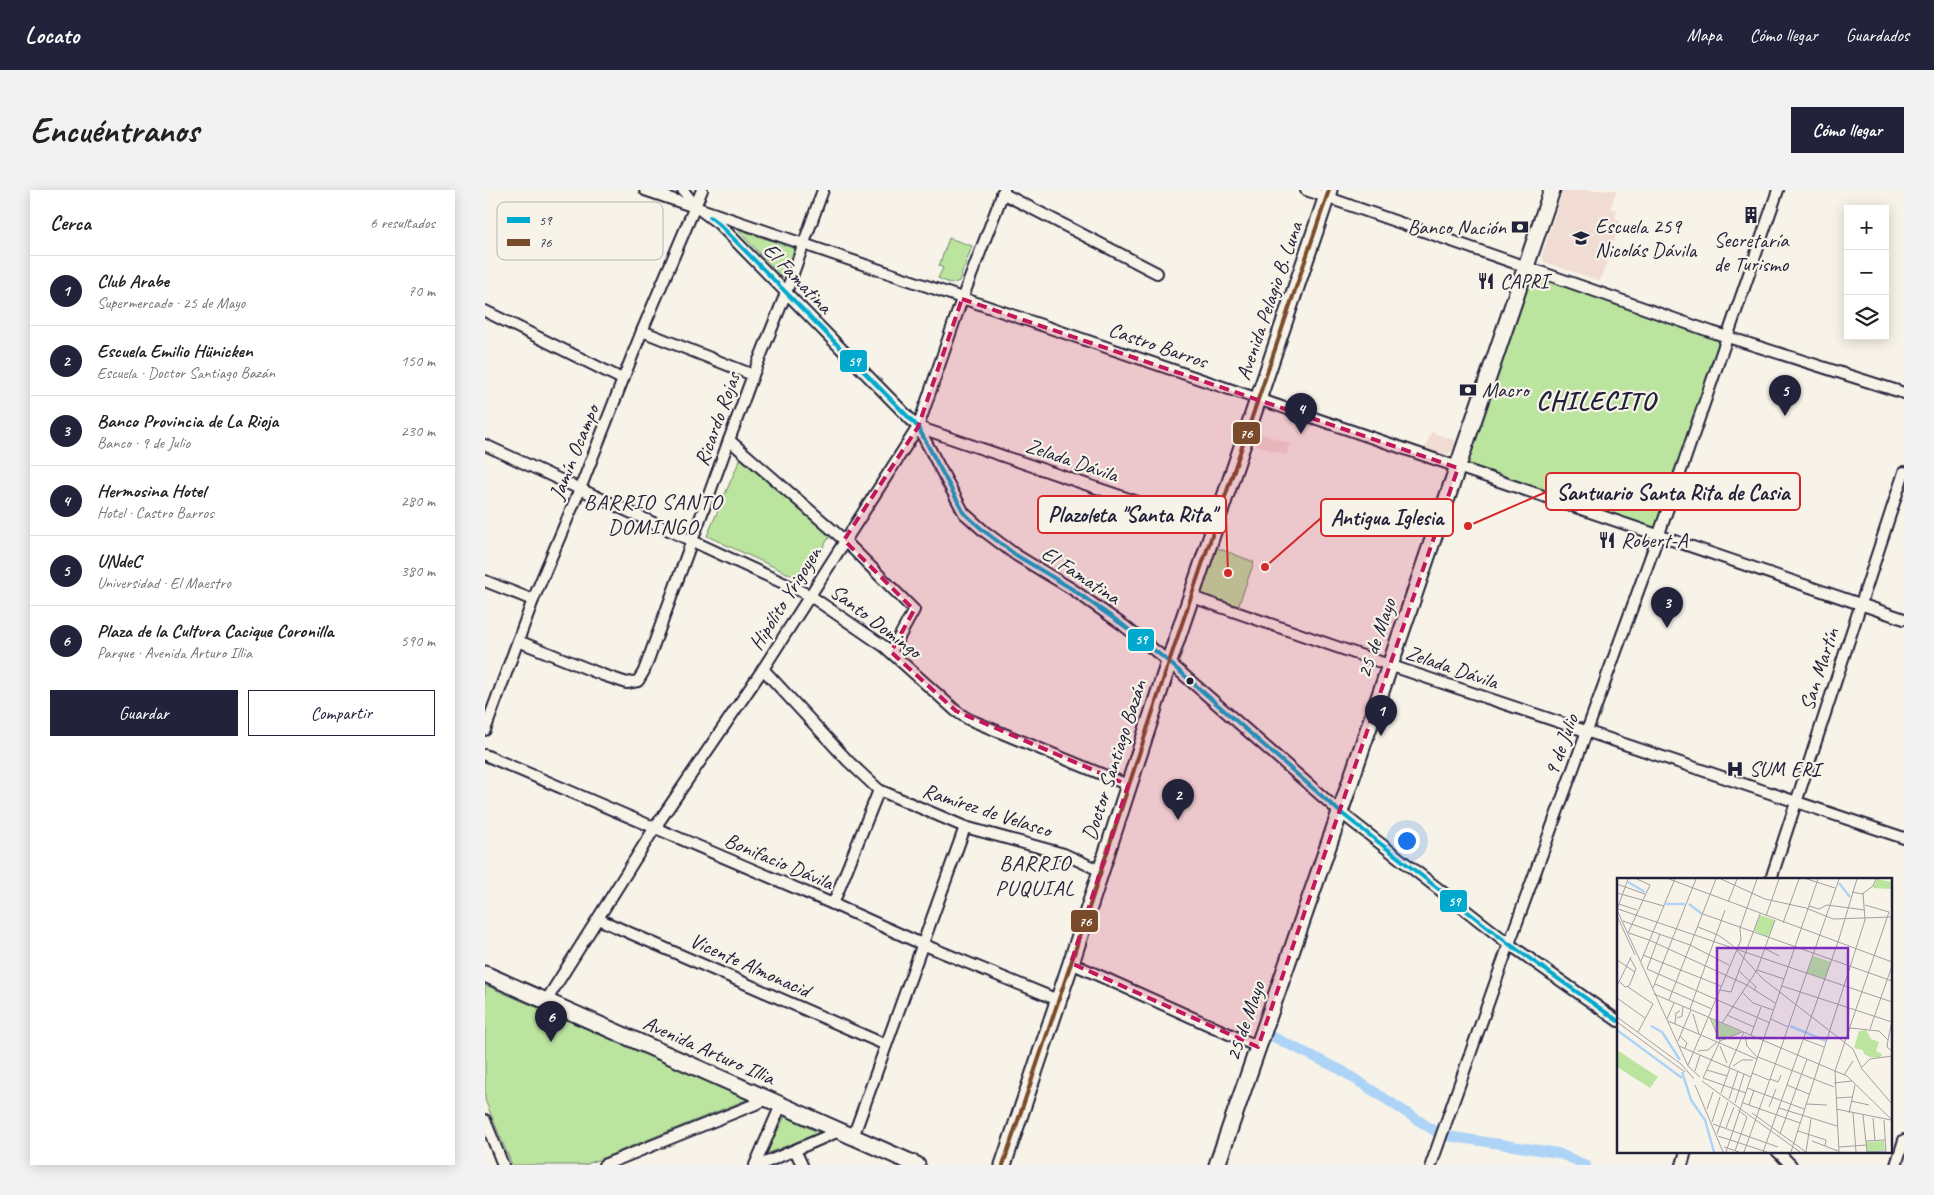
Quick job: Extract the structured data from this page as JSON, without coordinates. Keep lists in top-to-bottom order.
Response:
{
  "streets": {
    "main road": [
      "Avenida Pelagio B. Luna",
      "25 de Mayo",
      "Doctor Santiago Bazán",
      "Avenida Arturo Illia"
    ],
    "street": [
      "El Famatina",
      "Castro Barros",
      "Ricardo Rojas",
      "Jamín Ocampo",
      "Zelada Dávila",
      "Hipólito Yrigoyen",
      "Santo Domingo",
      "San Martín",
      "9 de Julio",
      "Ramírez de Velasco",
      "Bonifacio Dávila",
      "Vicente Almonacid"
    ]
  },
  "crossings": [
    ["El Famatina", "Castro Barros"],
    ["El Famatina", "Ricardo Rojas"],
    ["El Famatina", "Jamín Ocampo"],
    ["El Famatina", "Zelada Dávila"],
    ["El Famatina", "Hipólito Yrigoyen"],
    ["El Famatina", "25 de Mayo"],
    ["El Famatina", "9 de Julio"],
    ["El Famatina", "Doctor Santiago Bazán"],
    ["Avenida Pelagio B. Luna", "Castro Barros"],
    ["Avenida Pelagio B. Luna", "Doctor Santiago Bazán"],
    ["Castro Barros", "Ricardo Rojas"],
    ["Castro Barros", "Jamín Ocampo"],
    ["Castro Barros", "Hipólito Yrigoyen"],
    ["Castro Barros", "25 de Mayo"],
    ["Castro Barros", "San Martín"],
    ["Castro Barros", "9 de Julio"],
    ["Castro Barros", "Doctor Santiago Bazán"],
    ["Ricardo Rojas", "Jamín Ocampo"],
    ["Ricardo Rojas", "Santo Domingo"],
    ["Jamín Ocampo", "Santo Domingo"],
    ["Zelada Dávila", "Hipólito Yrigoyen"],
    ["Zelada Dávila", "25 de Mayo"],
    ["Zelada Dávila", "San Martín"],
    ["Zelada Dávila", "9 de Julio"],
    ["Zelada Dávila", "Doctor Santiago Bazán"],
    ["Hipólito Yrigoyen", "Santo Domingo"],
    ["Hipólito Yrigoyen", "Ramírez de Velasco"],
    ["Hipólito Yrigoyen", "Bonifacio Dávila"],
    ["Hipólito Yrigoyen", "Vicente Almonacid"],
    ["Hipólito Yrigoyen", "Avenida Arturo Illia"],
    ["Santo Domingo", "Doctor Santiago Bazán"],
    ["Doctor Santiago Bazán", "Ramírez de Velasco"],
    ["Doctor Santiago Bazán", "Bonifacio Dávila"]
  ],
  "districts": ["CHILECITO", "BARRIO SANTO DOMINGO", "BARRIO PUQUIAL"],
  "places": {
    "building": ["Secretaría de Turismo"],
    "bank": ["Banco Nación", "Macro"],
    "school or university": ["Escuela 259 Nicolás Dávila"],
    "restaurant": ["CAPRI", "Robert-A"],
    "other": ["Santuario Santa Rita de Casia", "Antigua Iglesia", "Plazoleta \"Santa Rita\""],
    "hospital": ["SUM ERI"]
  },
  "lines": ["transit line 76", "transit line 59"],
  "legend": ["59", "76"],
  "page": {
    "header": "Locato",
    "nav": ["Mapa", "Cómo llegar", "Guardados"],
    "buttons": [
      "Cómo llegar",
      ["Guardar", "Compartir"]
    ],
    "title": "Encuéntranos",
    "heading": ["Cerca", "6 resultados"],
    "map_buttons": ["+", "−"],
    "list": [
      {
        "mark": "1",
        "name": "Club Arabe",
        "note": "Supermercado · 25 de Mayo",
        "value": "70 m"
      },
      {
        "mark": "2",
        "name": "Escuela Emilio Hünicken",
        "note": "Escuela · Doctor Santiago Bazán",
        "value": "150 m"
      },
      {
        "mark": "3",
        "name": "Banco Provincia de La Rioja",
        "note": "Banco · 9 de Julio",
        "value": "230 m"
      },
      {
        "mark": "4",
        "name": "Hermosina Hotel",
        "note": "Hotel · Castro Barros",
        "value": "280 m"
      },
      {
        "mark": "5",
        "name": "UNdeC",
        "note": "Universidad · El Maestro",
        "value": "380 m"
      },
      {
        "mark": "6",
        "name": "Plaza de la Cultura Cacique Coronilla",
        "note": "Parque · Avenida Arturo Illia",
        "value": "590 m"
      }
    ],
    "pins": [
      "5",
      "4",
      "3",
      "1",
      "2",
      "6"
    ]
  }
}
